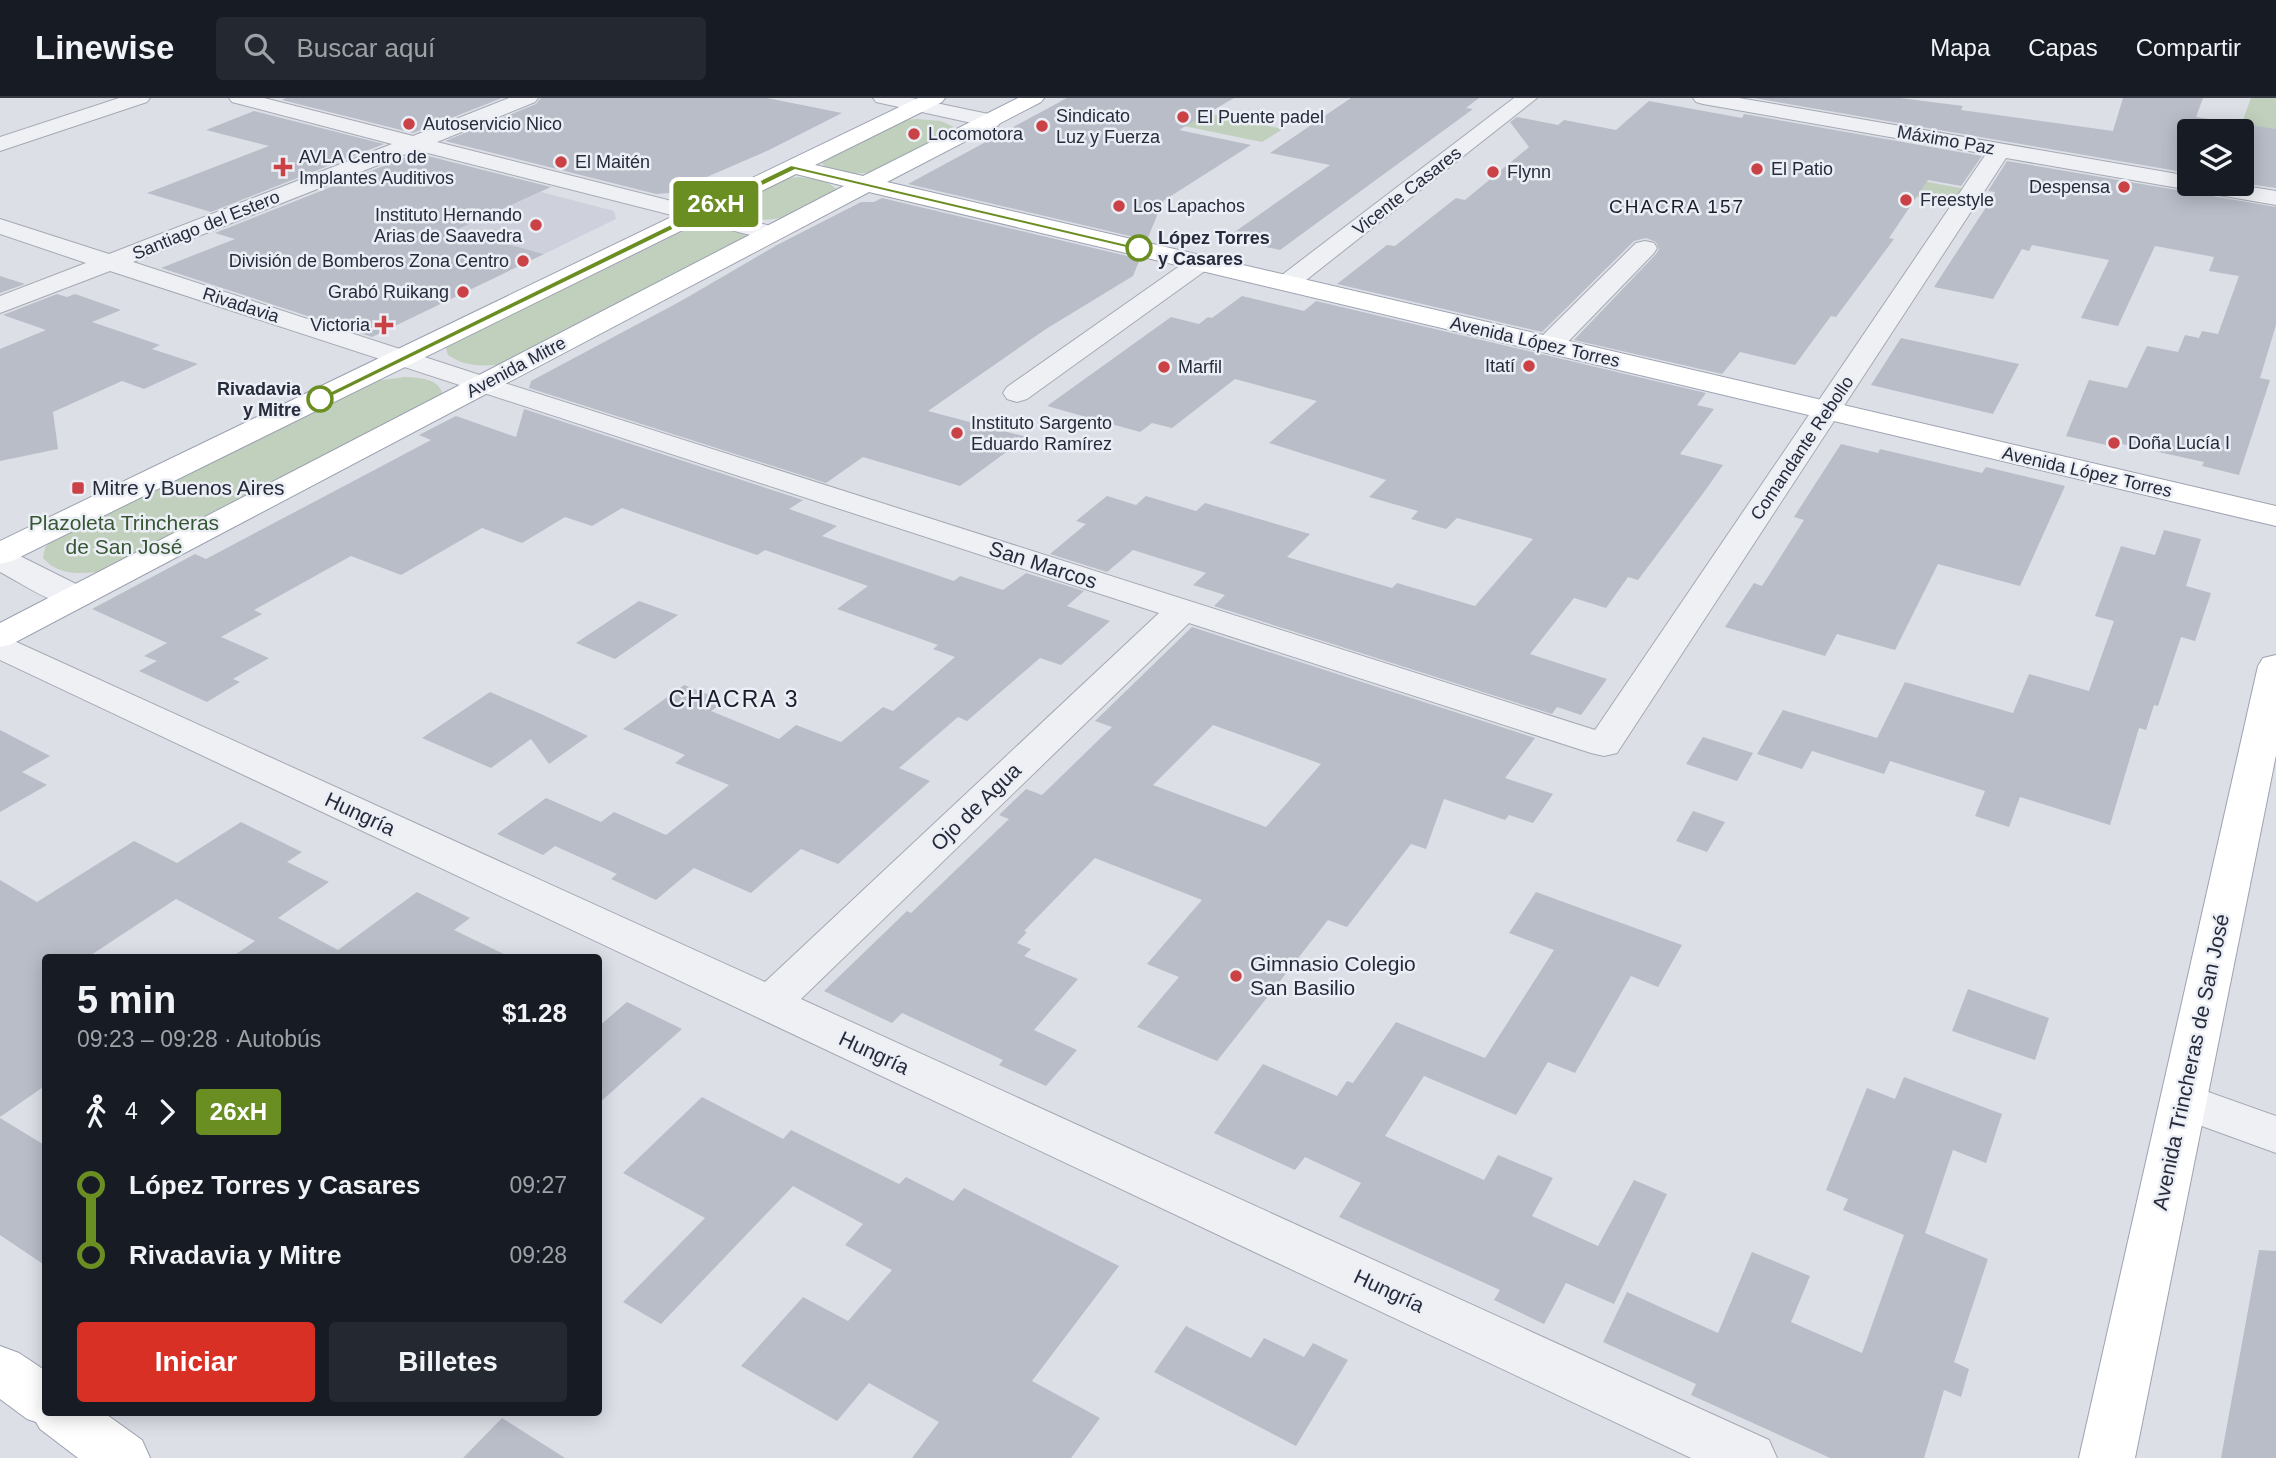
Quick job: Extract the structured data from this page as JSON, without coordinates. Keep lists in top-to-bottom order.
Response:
{
  "streets": {
    "main road": ["Avenida López Torres", "Avenida Mitre", "Avenida Trincheras de San José"],
    "street": [
      "Máximo Paz",
      "Vicente Casares",
      "Santiago del Estero",
      "Rivadavia",
      "Comandante Rebollo",
      "San Marcos",
      "Ojo de Agua",
      "Hungría"
    ]
  },
  "crossings": [
    ["Máximo Paz", "Comandante Rebollo"],
    ["Vicente Casares", "Avenida López Torres"],
    ["Santiago del Estero", "Rivadavia"],
    ["Rivadavia", "Avenida Mitre"],
    ["Rivadavia", "San Marcos"],
    ["Avenida López Torres", "Avenida Mitre"],
    ["Avenida López Torres", "Comandante Rebollo"],
    ["Avenida Mitre", "San Marcos"],
    ["Comandante Rebollo", "San Marcos"],
    ["San Marcos", "Ojo de Agua"],
    ["Ojo de Agua", "Hungría"]
  ],
  "districts": ["CHACRA 157", "CHACRA 3"],
  "parks": ["Plazoleta Trincheras de San José"],
  "places": {
    "other": [
      "El Puente padel",
      "Autoservicio Nico",
      "Sindicato Luz y Fuerza",
      "Locomotora",
      "El Maitén",
      "El Patio",
      "Flynn",
      "Despensa",
      "Freestyle",
      "Los Lapachos",
      "Instituto Hernando Arias de Saavedra",
      "López Torres y Casares",
      "División de Bomberos Zona Centro",
      "Grabó Ruikang",
      "Itatí",
      "Marfil",
      "Rivadavia y Mitre",
      "Instituto Sargento Eduardo Ramírez",
      "Doña Lucía I",
      "Gimnasio Colegio San Basilio"
    ],
    "health": ["AVLA Centro de Implantes Auditivos", "Victoria"],
    "transit": ["Mitre y Buenos Aires"]
  },
  "lines": ["bus line 26xH"],
  "page": {
    "header": "Linewise",
    "search": "Buscar aquí",
    "nav": ["Mapa", "Capas", "Compartir"],
    "on_map": "26xH",
    "heading": ["5 min", "09:23 – 09:28 · Autobús", "$1.28"],
    "legs": ["4", "26xH"],
    "list": [
      {
        "name": "López Torres y Casares",
        "value": "09:27"
      },
      {
        "name": "Rivadavia y Mitre",
        "value": "09:28"
      }
    ],
    "buttons": ["Iniciar", "Billetes"]
  }
}
